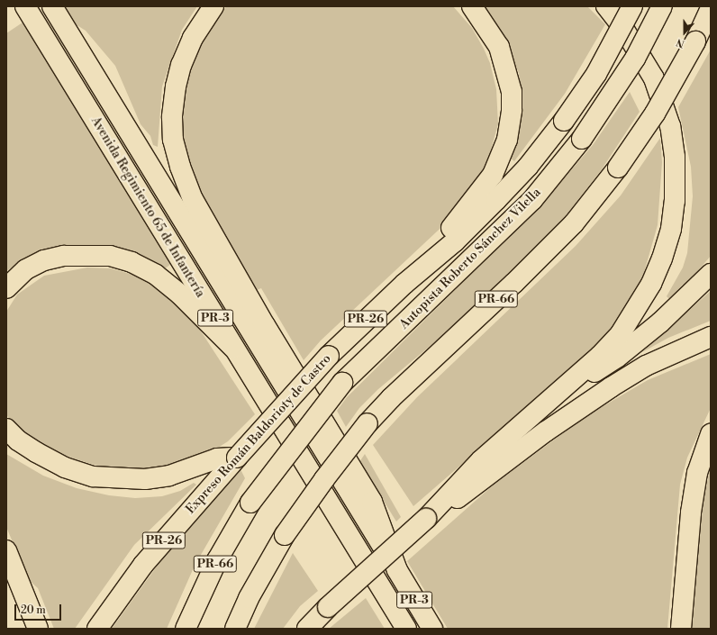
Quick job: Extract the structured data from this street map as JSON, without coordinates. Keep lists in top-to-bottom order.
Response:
{
  "streets": {
    "main road": [
      "Avenida Regimiento 65 de Infantería",
      "Autopista Roberto Sánchez Vilella",
      "PR-66",
      "PR-3",
      "PR-26",
      "Expreso Román Baldorioty de Castro"
    ]
  },
  "scale_bar": "20 m",
  "north": "bottom"
}
